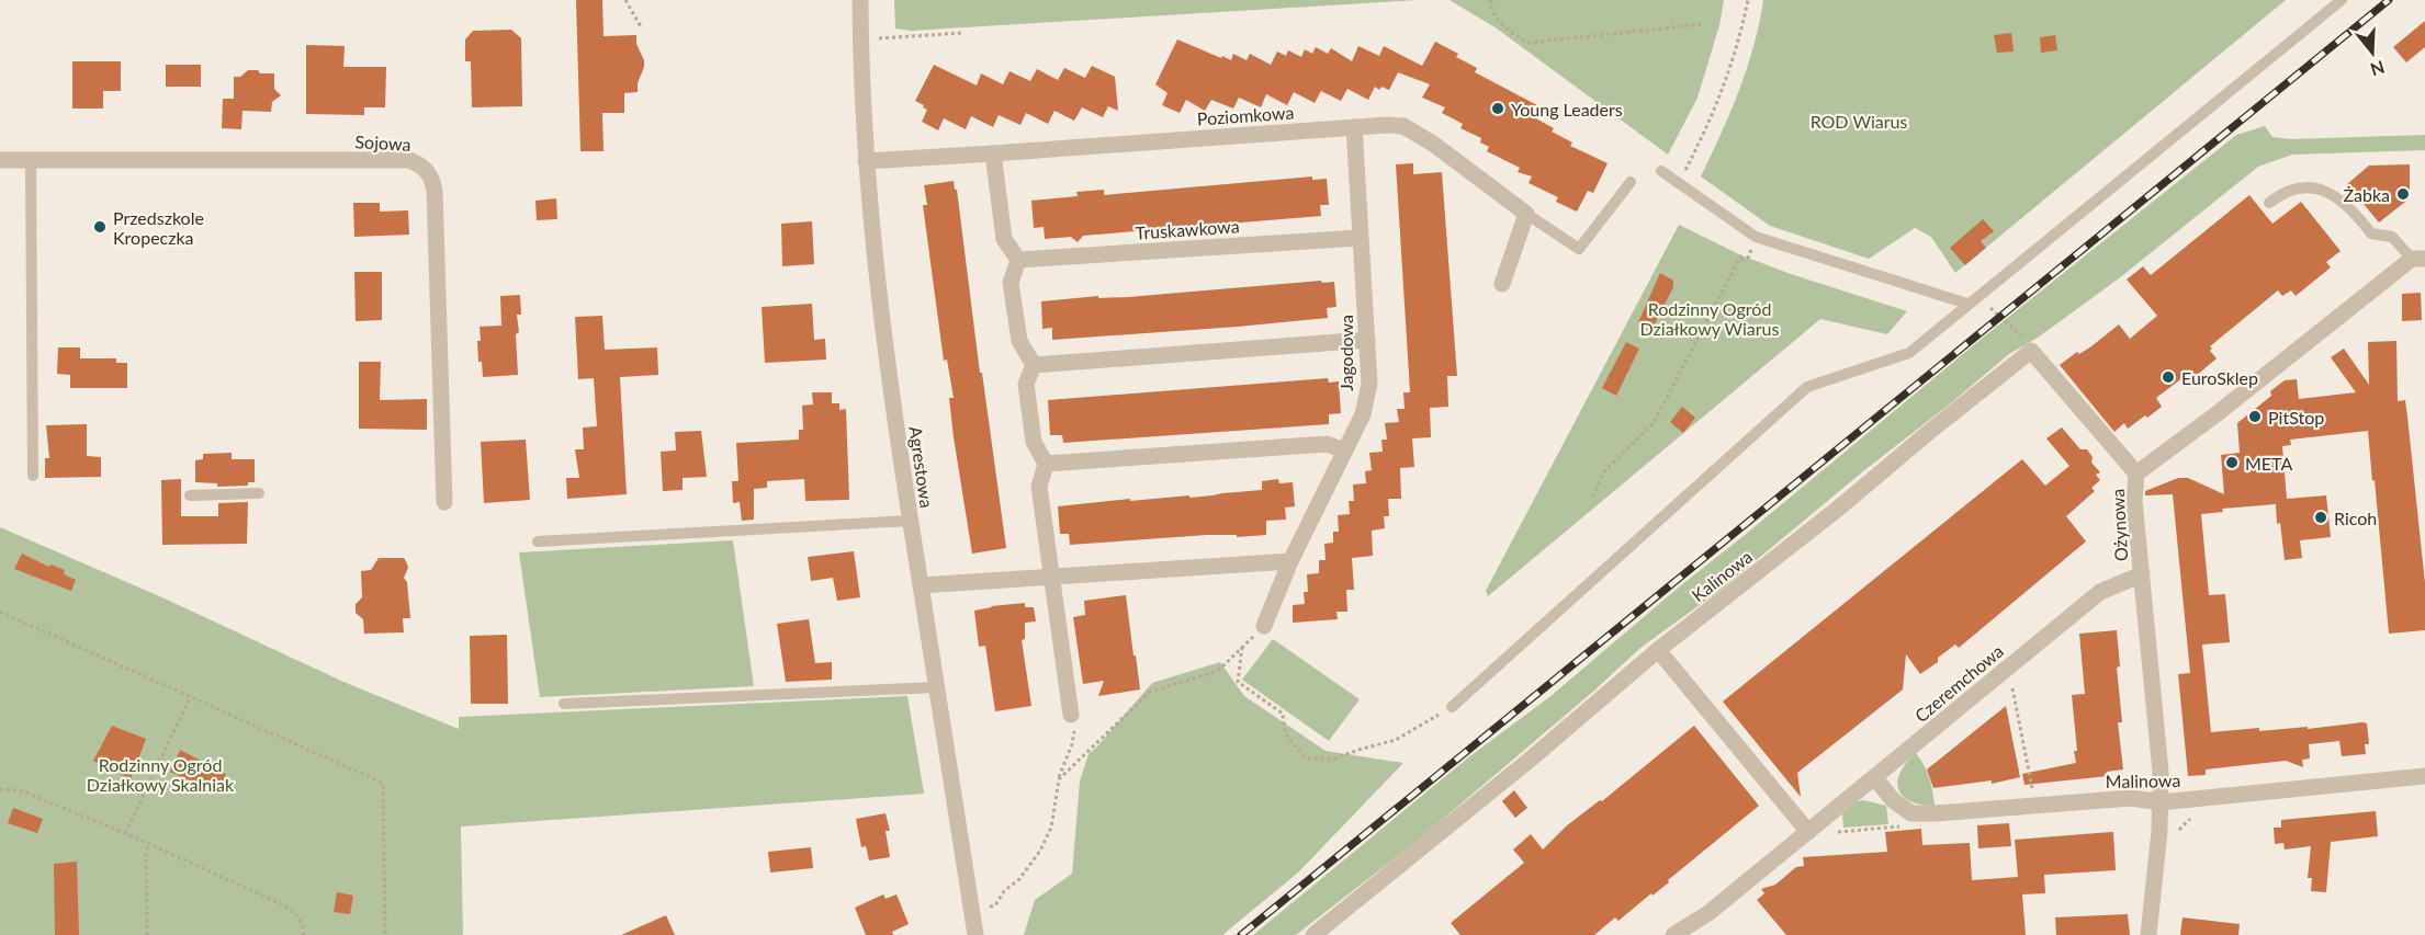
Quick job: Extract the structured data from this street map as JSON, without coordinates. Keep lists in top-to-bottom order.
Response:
{
  "streets": {
    "street": [
      "Poziomkowa",
      "Sojowa",
      "Truskawkowa",
      "Jagodowa",
      "Agrestowa",
      "Ożynowa",
      "Kalinowa",
      "Czeremchowa",
      "Malinowa"
    ]
  },
  "crossings": [
    ["Poziomkowa", "Jagodowa"],
    ["Poziomkowa", "Agrestowa"],
    ["Truskawkowa", "Jagodowa"],
    ["Ożynowa", "Kalinowa"],
    ["Ożynowa", "Czeremchowa"],
    ["Ożynowa", "Malinowa"],
    ["Czeremchowa", "Malinowa"]
  ],
  "parks": ["ROD Wiarus", "Rodzinny Ogród Działkowy Wiarus", "Rodzinny Ogród Działkowy Skalniak"],
  "places": [
    "Young Leaders",
    "Żabka",
    "Przedszkole Kropeczka",
    "EuroSklep",
    "PitStop",
    "META",
    "Ricoh"
  ],
  "north": "bottom"
}
